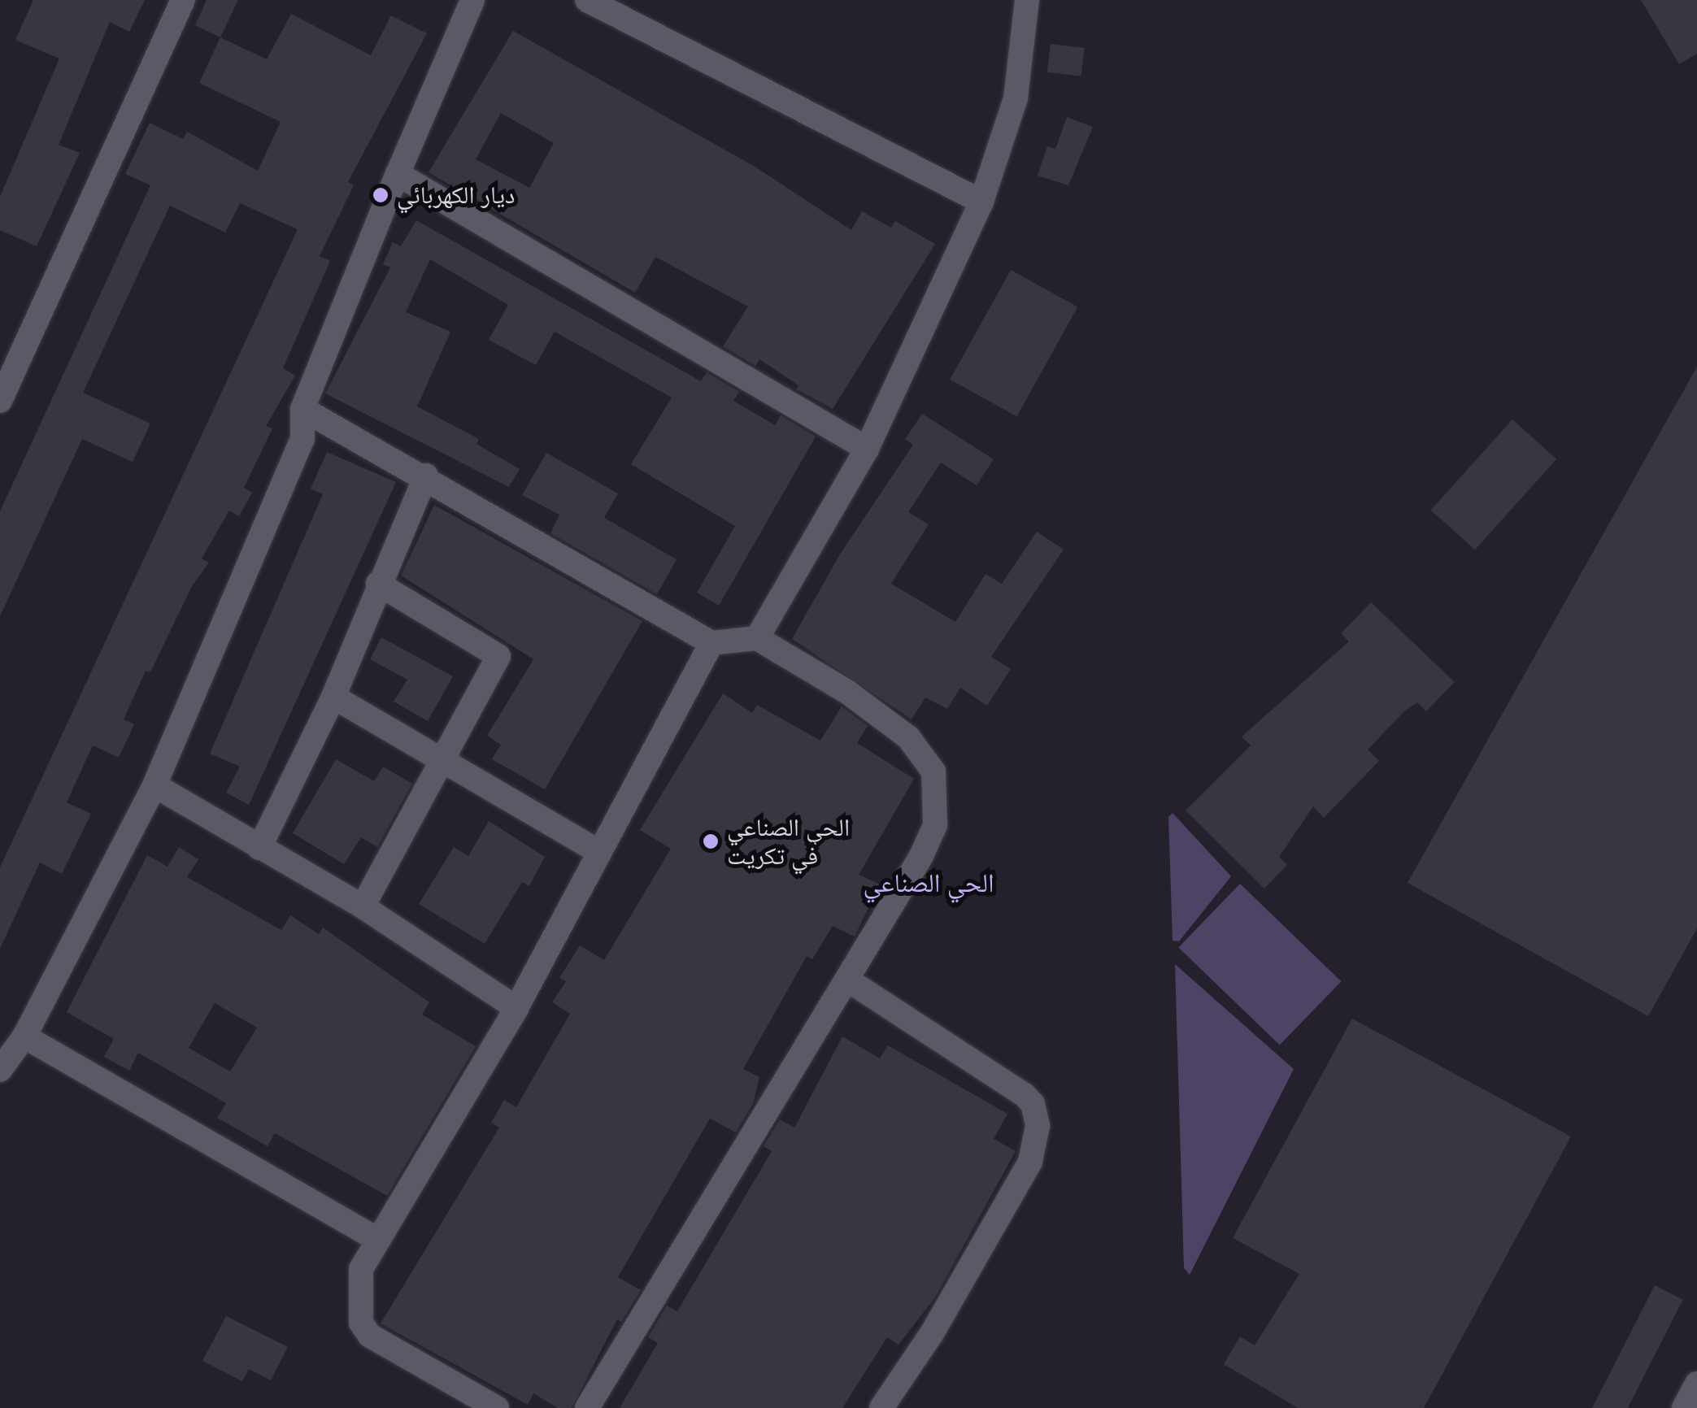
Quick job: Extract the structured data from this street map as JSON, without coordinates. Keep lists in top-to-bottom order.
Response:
{
  "districts": ["الحي الصناعي"],
  "places": ["ديار الكهربائي", "الحي الصناعي في تكريت"]
}
